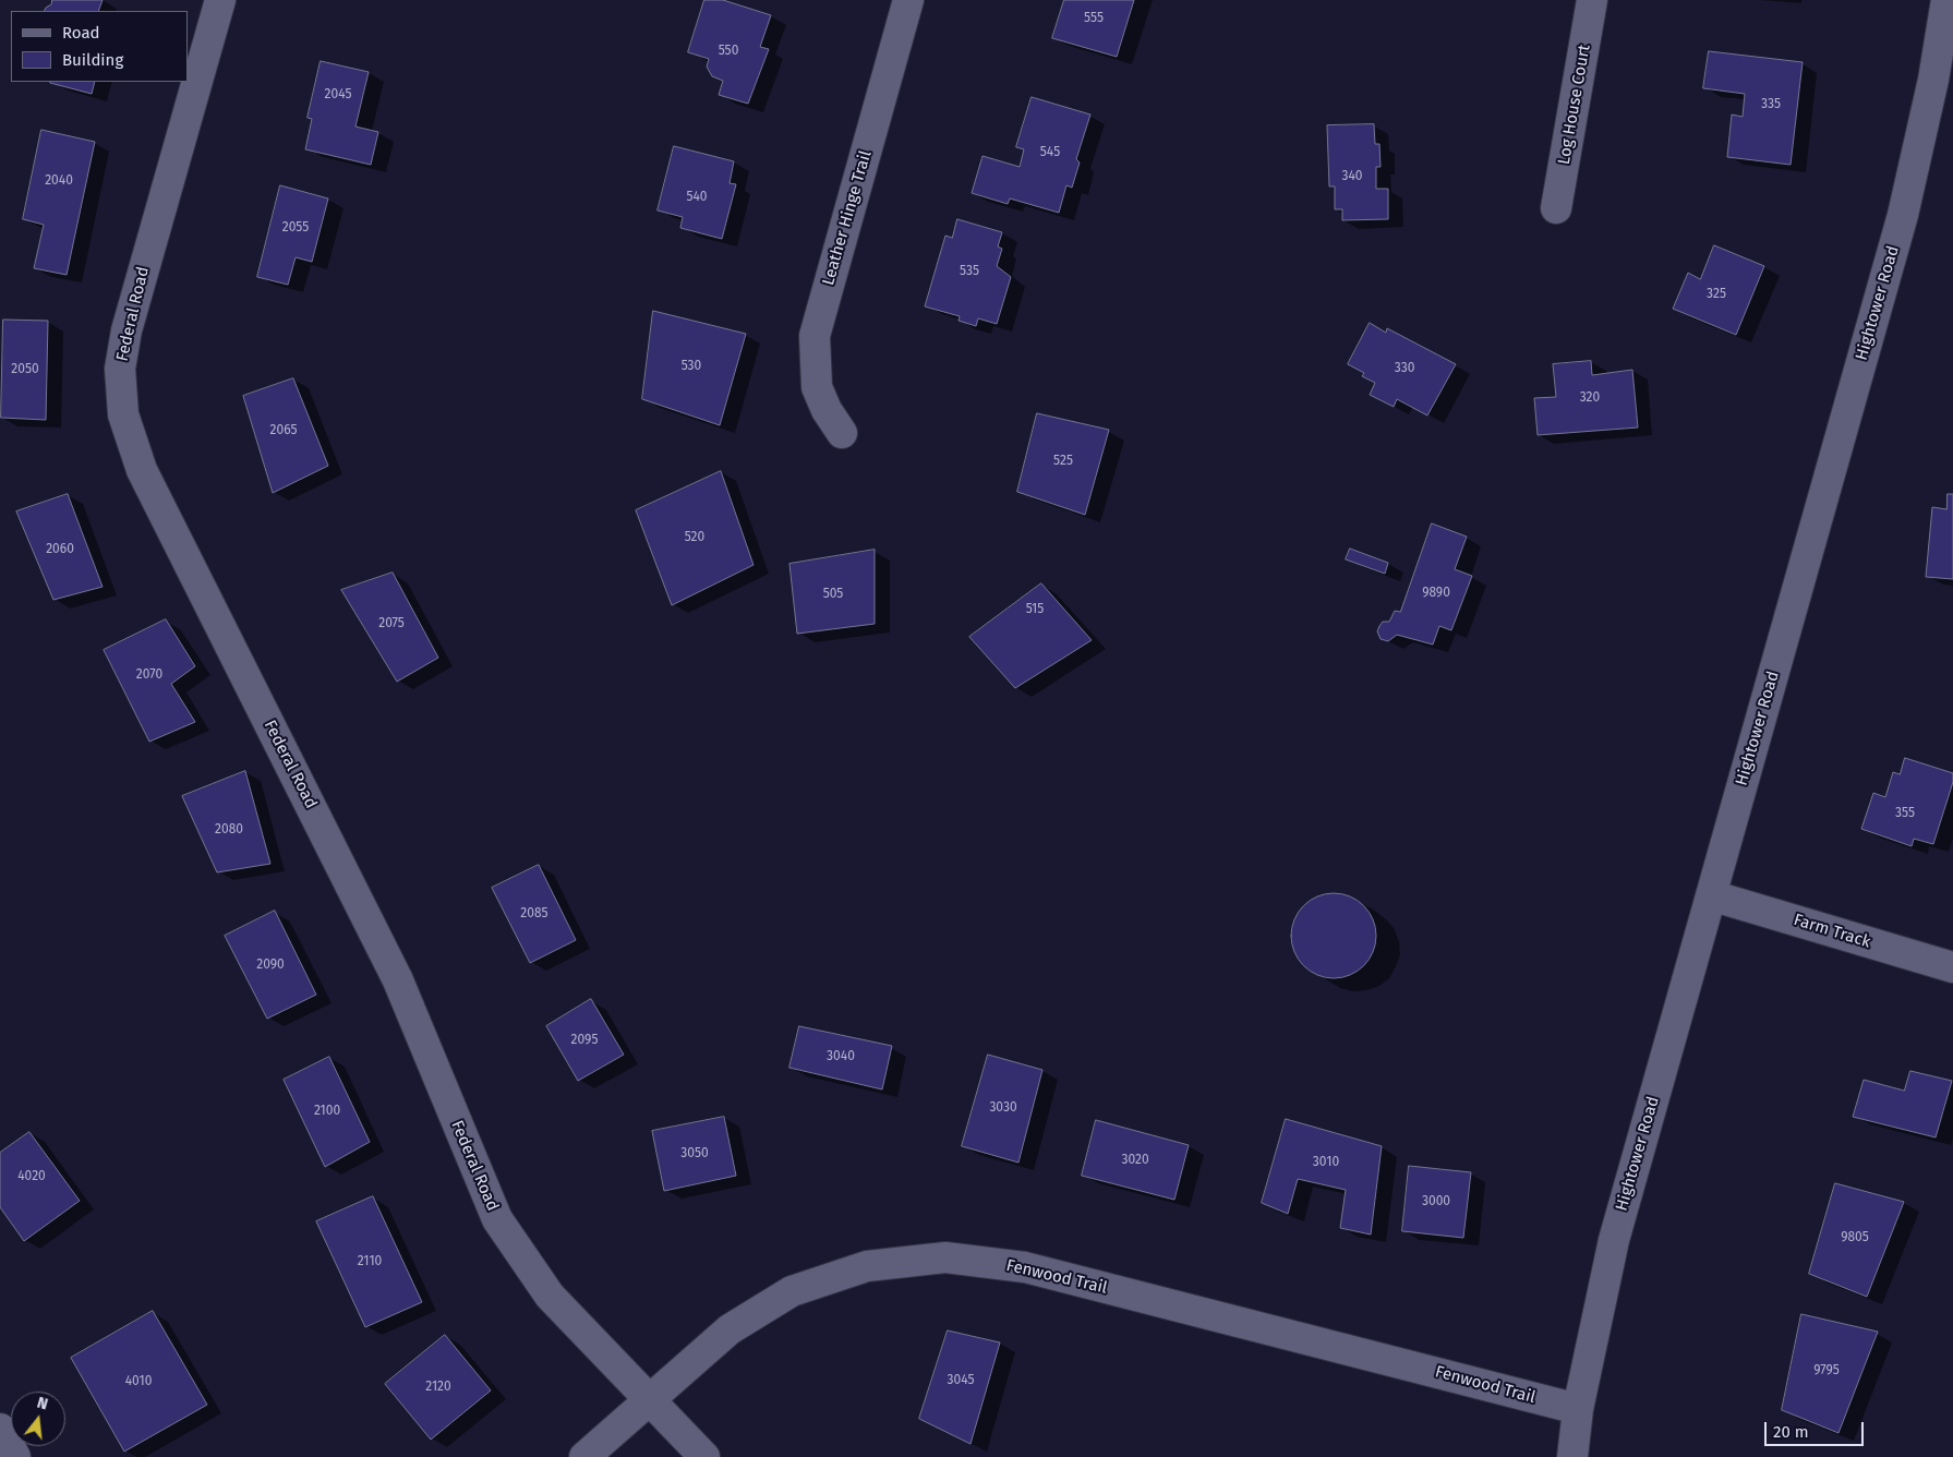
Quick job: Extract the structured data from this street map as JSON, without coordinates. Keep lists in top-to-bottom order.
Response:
{
  "streets": {
    "street": [
      "Log House Court",
      "Leather Hinge Trail",
      "Hightower Road",
      "Federal Road",
      "Farm Track",
      "Fenwood Trail"
    ]
  },
  "crossings": [
    ["Hightower Road", "Farm Track"],
    ["Hightower Road", "Fenwood Trail"],
    ["Federal Road", "Fenwood Trail"]
  ],
  "house_numbers": [
    "555",
    "550",
    "2045",
    "335",
    "545",
    "340",
    "2040",
    "540",
    "2055",
    "535",
    "325",
    "530",
    "330",
    "2050",
    "320",
    "2065",
    "525",
    "520",
    "2060",
    "9890",
    "505",
    "515",
    "2075",
    "2070",
    "355",
    "2080",
    "2085",
    "2090",
    "2095",
    "3040",
    "3030",
    "2100",
    "3050",
    "3020",
    "3010",
    "4020",
    "3000",
    "9805",
    "2110",
    "9795",
    "3045",
    "4010",
    "2120"
  ],
  "legend": ["Road", "Building"],
  "scale_bar": "20 m",
  "north": "top"
}
